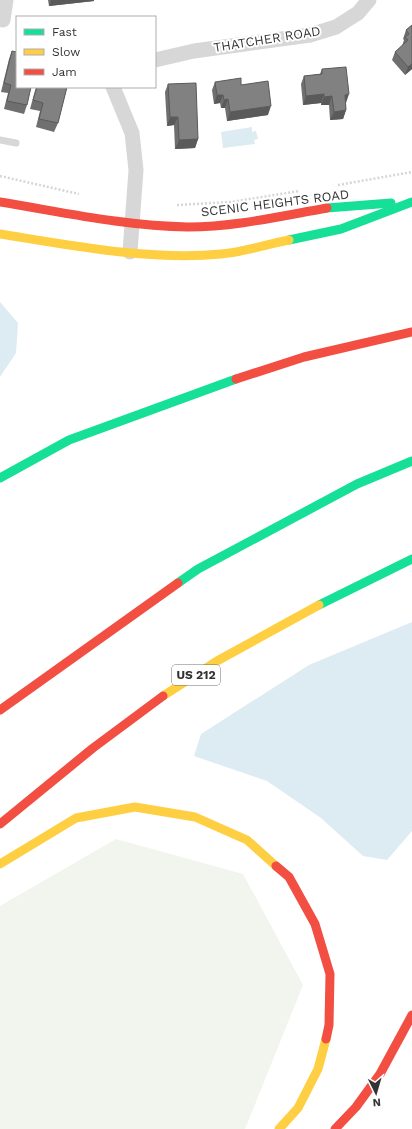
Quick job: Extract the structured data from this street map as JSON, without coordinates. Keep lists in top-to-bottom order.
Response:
{
  "streets": {
    "main road": ["SCENIC HEIGHTS ROAD", "US 212"],
    "street": ["THATCHER ROAD"]
  },
  "legend": ["Fast", "Slow", "Jam"],
  "north": "bottom"
}
